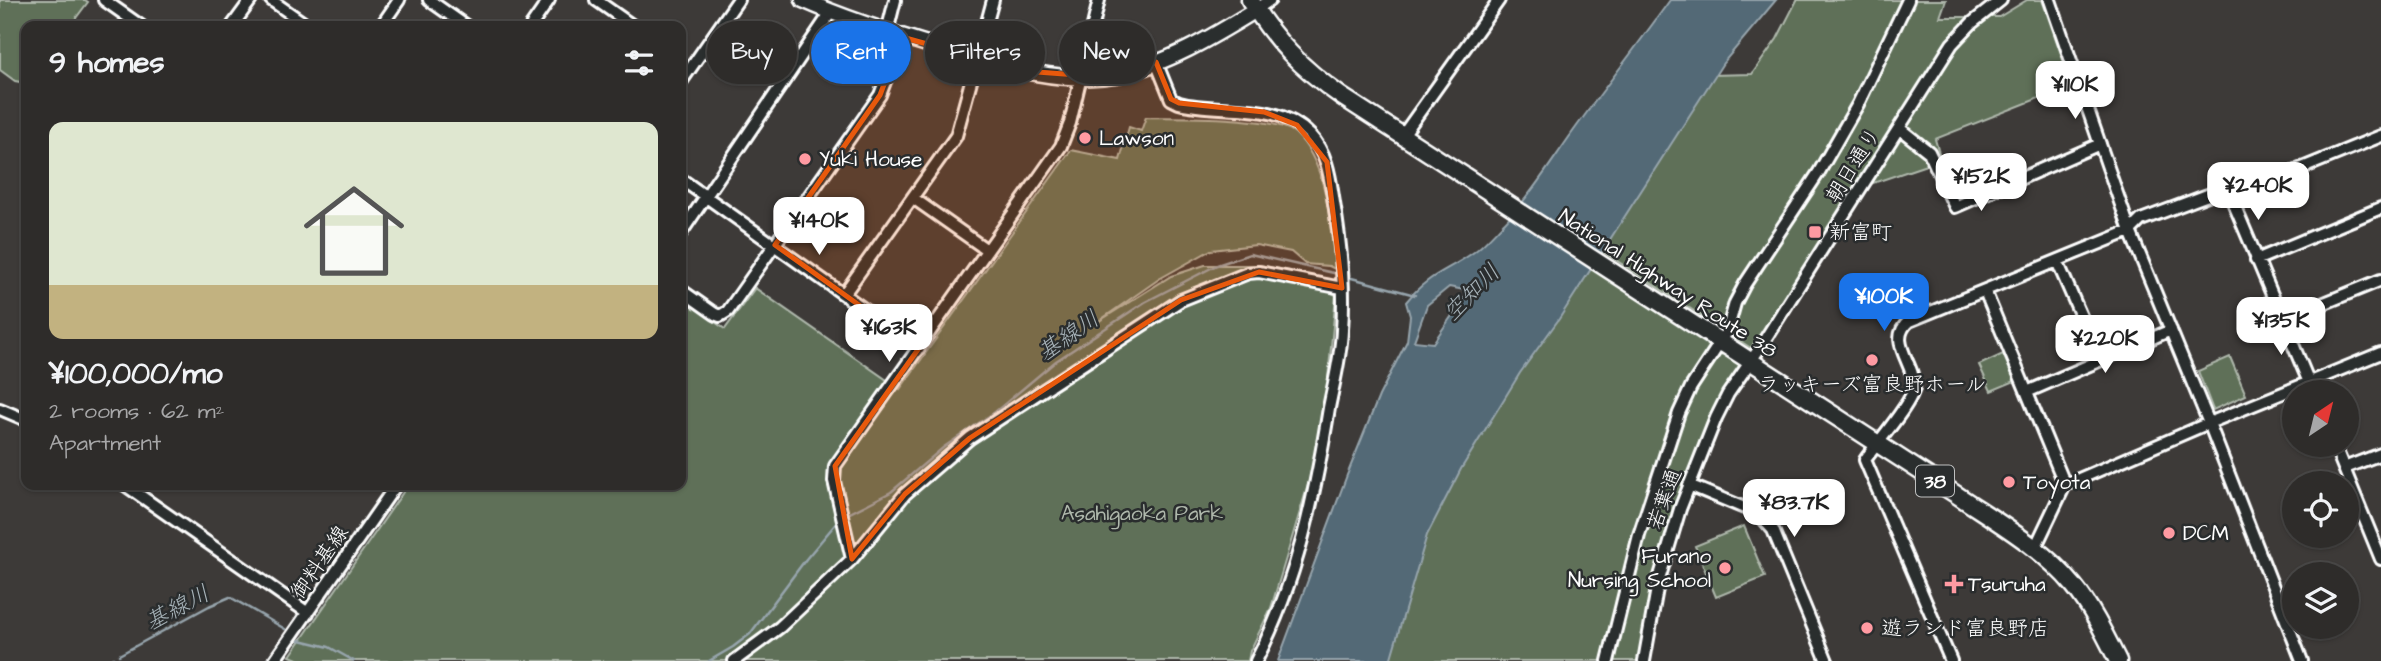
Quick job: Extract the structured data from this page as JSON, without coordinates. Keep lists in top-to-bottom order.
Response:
{
  "streets": {
    "highway": ["National Highway Route 38", "38"],
    "street": ["朝日通り", "若葉通", "御料基線"]
  },
  "crossings": [
    ["朝日通り", "National Highway Route 38"],
    ["朝日通り", "若葉通"],
    ["National Highway Route 38", "若葉通"]
  ],
  "water": ["空知川", "基線川"],
  "parks": ["Asahigaoka Park"],
  "places": {
    "other": [
      "Lawson",
      "Yuki House",
      "ラッキーズ富良野ホール",
      "Toyota",
      "DCM",
      "Furano Nursing School",
      "遊ランド富良野店"
    ],
    "transit": ["新富町"],
    "health": ["Tsuruha"]
  },
  "north": "top right",
  "page": {
    "chip": [
      "Buy",
      "Rent",
      "Filters",
      "New"
    ],
    "heading": "9 homes",
    "price": [
      "¥110K",
      "¥152K",
      "¥240K",
      "¥140K",
      "¥100K",
      "¥135K",
      "¥163K",
      "¥220K",
      "¥83.7K"
    ],
    "list": [
      {
        "name": "¥100,000/mo",
        "note": "2 rooms · 62 m² · Apartment"
      }
    ]
  }
}
